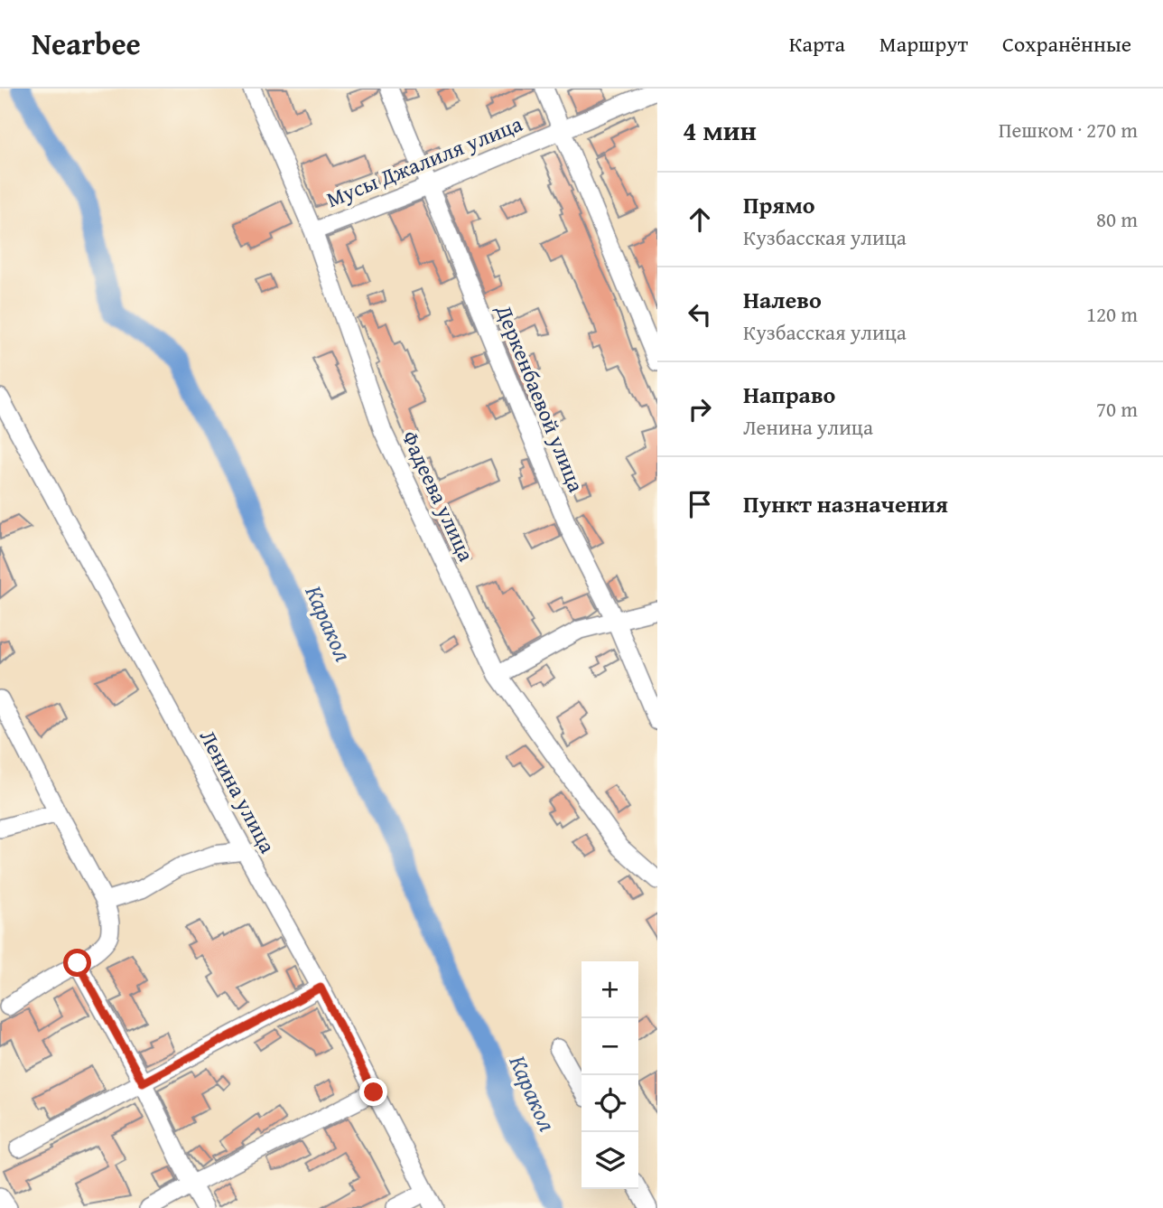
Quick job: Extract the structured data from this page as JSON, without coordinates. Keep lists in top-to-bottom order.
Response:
{
  "streets": {
    "street": [
      "Мусы Джалиля улица",
      "Деркенбаевой улица",
      "Фадеева улица",
      "Ленина улица"
    ]
  },
  "crossings": [
    ["Мусы Джалиля улица", "Деркенбаевой улица"],
    ["Мусы Джалиля улица", "Фадеева улица"]
  ],
  "water": ["Каракол"],
  "page": {
    "header": "Nearbee",
    "nav": ["Карта", "Маршрут", "Сохранённые"],
    "heading": ["4 мин", "Пешком · 270 m"],
    "list": [
      ["Прямо", "Кузбасская улица", "80 m"],
      ["Налево", "Кузбасская улица", "120 m"],
      ["Направо", "Ленина улица", "70 m"],
      "Пункт назначения"
    ],
    "map_buttons": ["+", "−"]
  }
}
